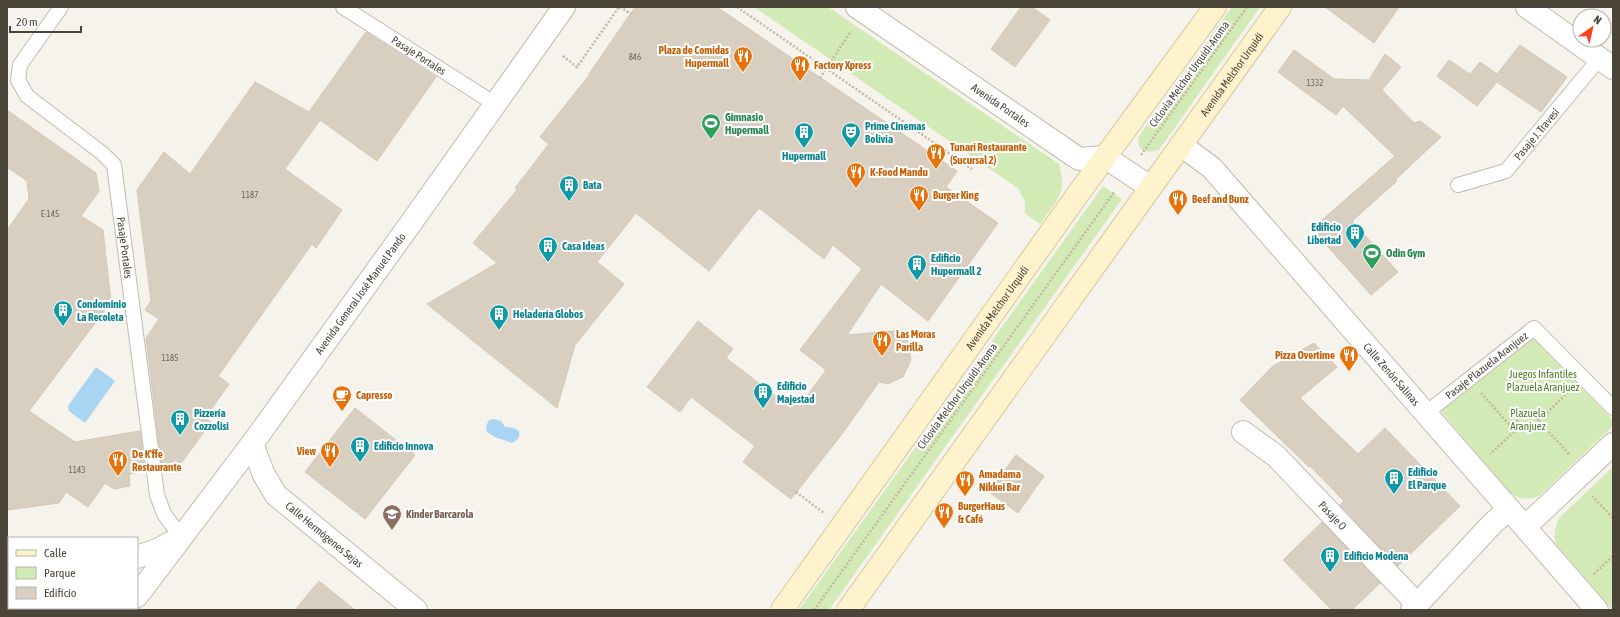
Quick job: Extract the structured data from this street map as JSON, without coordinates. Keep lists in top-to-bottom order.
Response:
{
  "streets": {
    "main road": ["Avenida Melchor Urquidi"],
    "street": [
      "Avenida Portales",
      "Avenida General José Manuel Pando",
      "Calle Zenón Salinas",
      "Pasaje O",
      "Calle Hermógenes Sejas"
    ],
    "lane": ["Pasaje Portales", "Pasaje J. Travesí", "Pasaje Plazuela Aranjuez"],
    "path": ["Ciclovía Melchor Urquidi-Aroma"]
  },
  "crossings": [
    ["Pasaje Portales", "Avenida General José Manuel Pando"],
    ["Avenida Melchor Urquidi", "Avenida Portales"],
    ["Avenida Melchor Urquidi", "Calle Zenón Salinas"],
    ["Avenida General José Manuel Pando", "Calle Hermógenes Sejas"],
    ["Pasaje Plazuela Aranjuez", "Calle Zenón Salinas"]
  ],
  "parks": ["Juegos Infantiles Plazuela Aranjuez", "Plazuela Aranjuez"],
  "places": {
    "restaurant": [
      "Plaza de Comidas Hupermall",
      "Factory Xpress",
      "Tunari Restaurante (Sucursal 2)",
      "K-Food Mandu",
      "Burger King",
      "Beef and Bunz",
      "Las Moras Parilla",
      "Pizza Overtime",
      "View",
      "De K'ffe Restaurante",
      "Amadama Nikkei Bar",
      "BurgerHaus & Café"
    ],
    "sports": ["Gimnasio Hupermall", "Odin Gym"],
    "building": [
      "Hupermall",
      "Bata",
      "Edificio Libertad",
      "Casa Ideas",
      "Edificio Hupermall 2",
      "Condominio La Recoleta",
      "Heladería Globos",
      "Edificio Majestad",
      "Pizzería Cozzolisi",
      "Edificio Innova",
      "Edificio El Parque",
      "Edificio Modena"
    ],
    "theatre": ["Prime Cinemas Bolivia"],
    "cafe": ["Capresso"],
    "school or university": ["Kinder Barcarola"]
  },
  "house_numbers": [
    "846",
    "1332",
    "1187",
    "E-145",
    "1185",
    "1143"
  ],
  "legend": ["Calle", "Parque", "Edificio"],
  "scale_bar": "20 m",
  "north": "top right"
}
